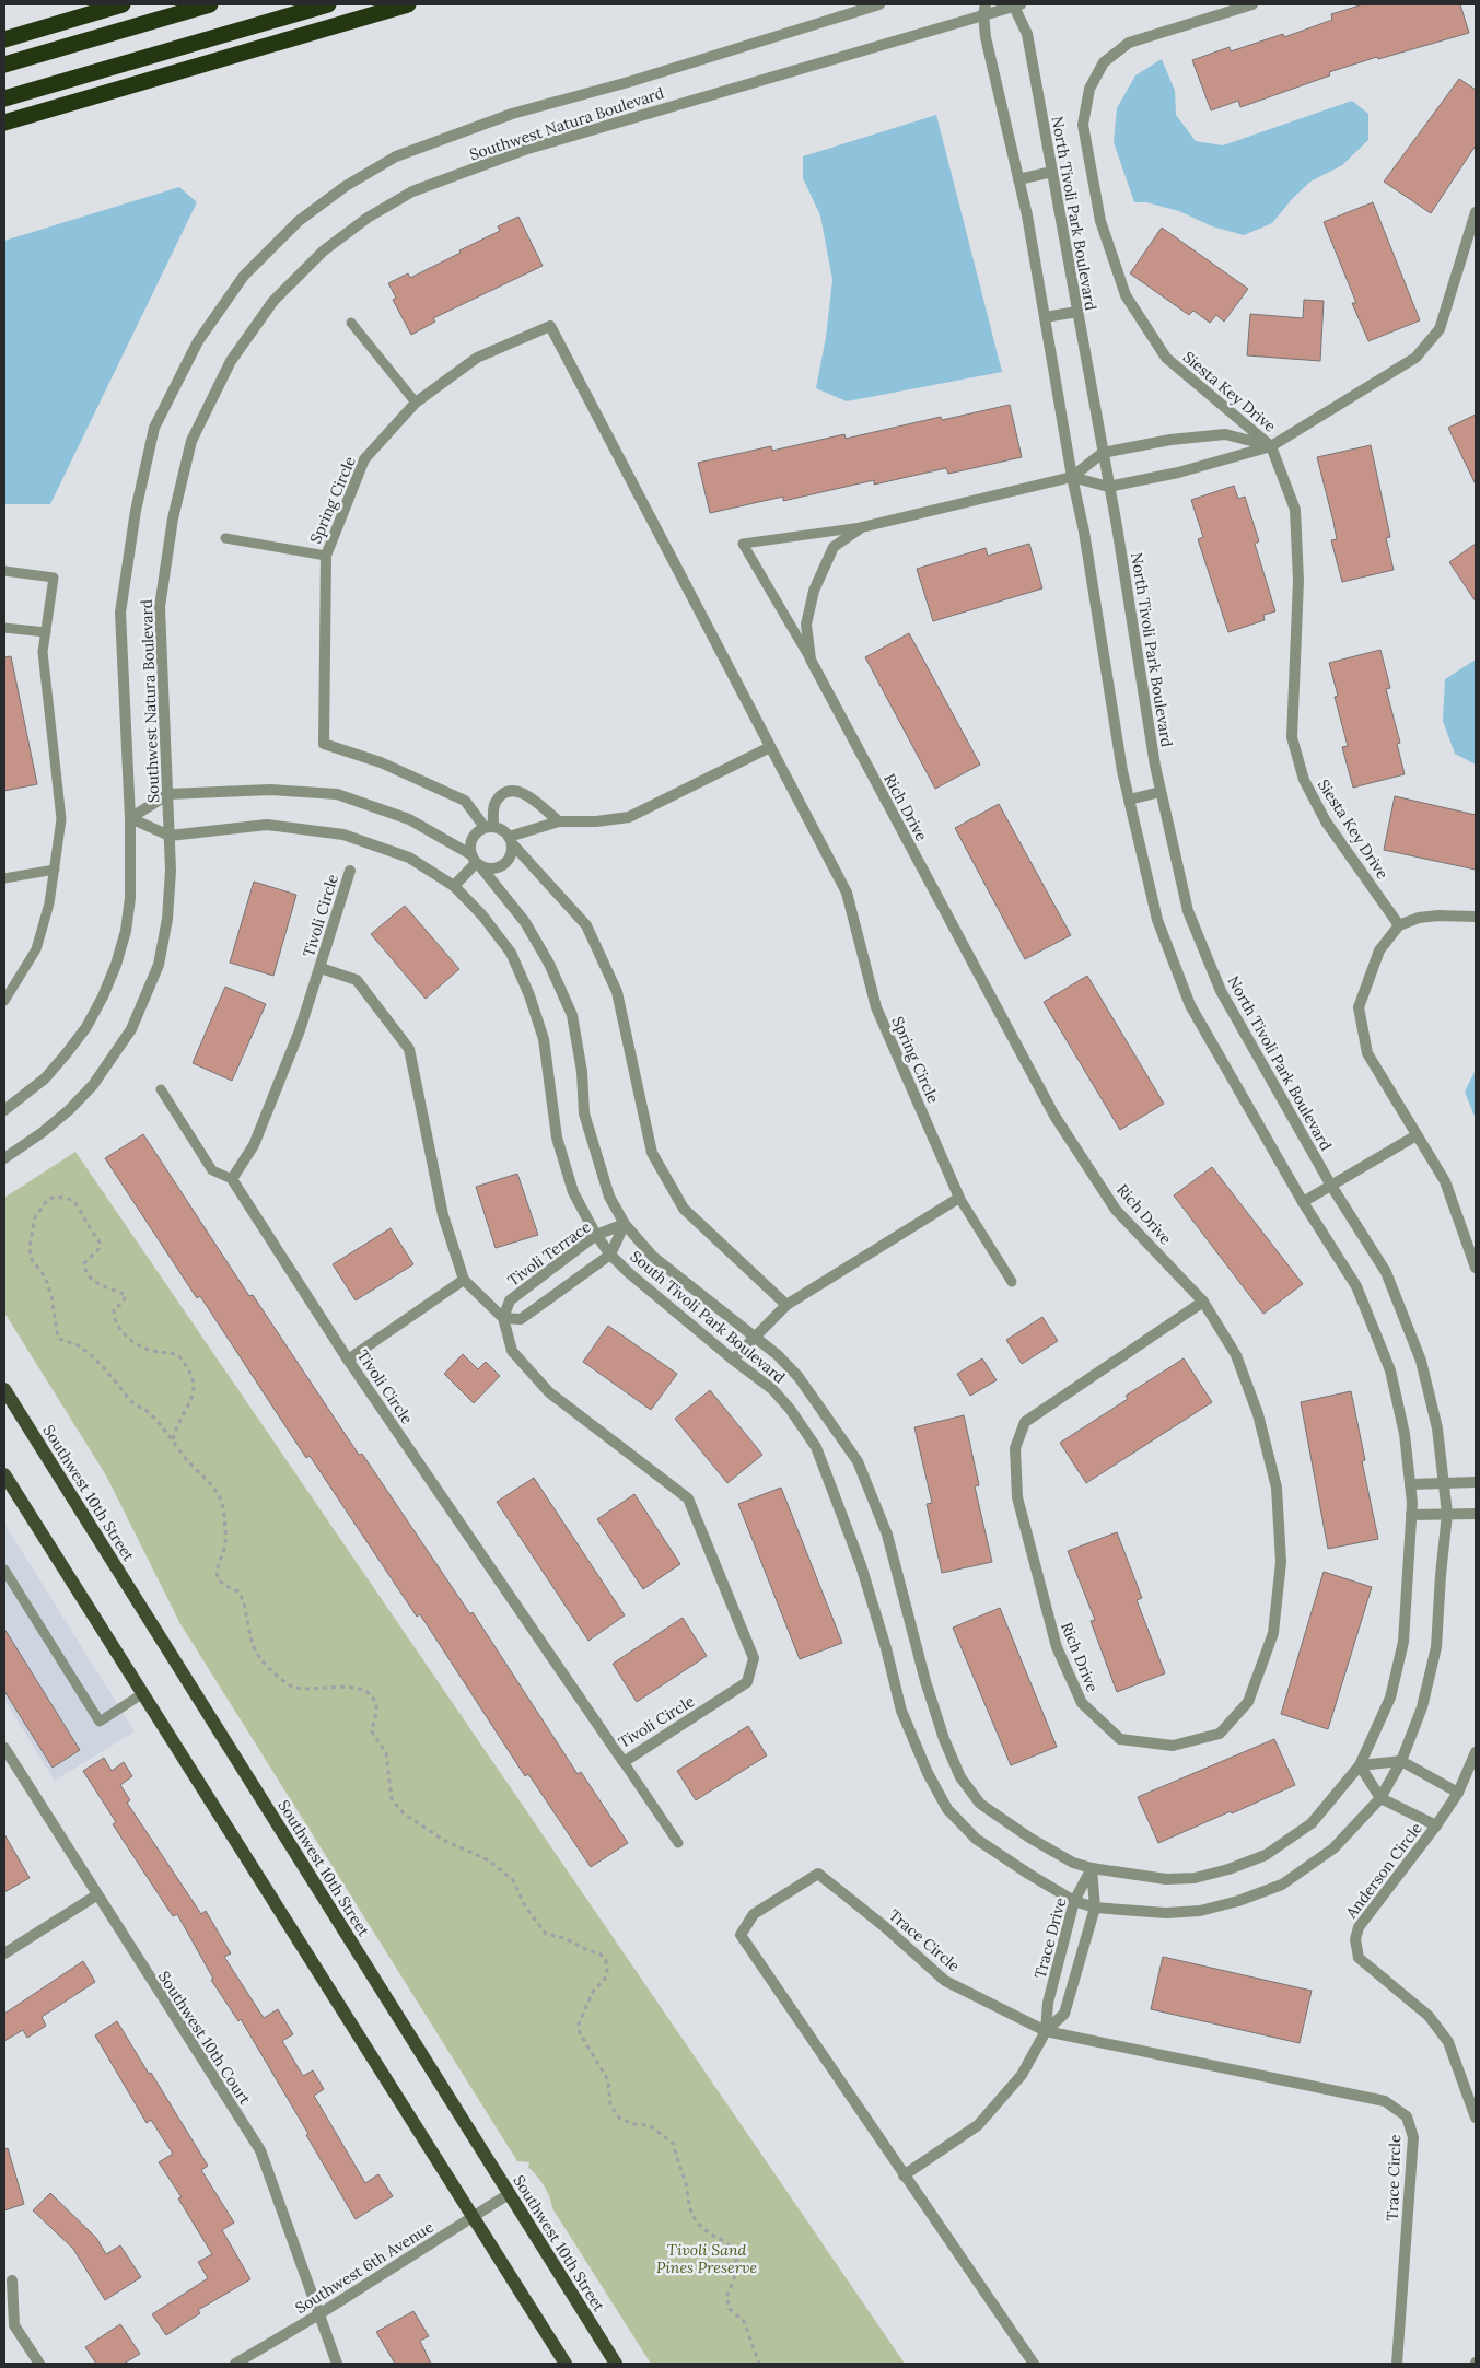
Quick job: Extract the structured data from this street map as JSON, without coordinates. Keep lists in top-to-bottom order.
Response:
{
  "streets": {
    "main road": ["Southwest 10th Street"],
    "street": [
      "Southwest Natura Boulevard",
      "North Tivoli Park Boulevard",
      "Siesta Key Drive",
      "Spring Circle",
      "Rich Drive",
      "Tivoli Circle",
      "Tivoli Terrace",
      "South Tivoli Park Boulevard",
      "Anderson Circle",
      "Trace Drive",
      "Trace Circle",
      "Southwest 10th Court",
      "Southwest 6th Avenue"
    ]
  },
  "crossings": [
    ["Southwest Natura Boulevard", "North Tivoli Park Boulevard"],
    ["Southwest Natura Boulevard", "South Tivoli Park Boulevard"],
    ["North Tivoli Park Boulevard", "Rich Drive"],
    ["North Tivoli Park Boulevard", "South Tivoli Park Boulevard"],
    ["North Tivoli Park Boulevard", "Anderson Circle"],
    ["North Tivoli Park Boulevard", "Trace Drive"],
    ["Spring Circle", "South Tivoli Park Boulevard"],
    ["Tivoli Circle", "Tivoli Terrace"],
    ["Tivoli Terrace", "South Tivoli Park Boulevard"],
    ["South Tivoli Park Boulevard", "Trace Drive"],
    ["Southwest 10th Street", "Southwest 6th Avenue"],
    ["Trace Drive", "Trace Circle"],
    ["Southwest 10th Court", "Southwest 6th Avenue"]
  ],
  "parks": ["Tivoli Sand Pines Preserve"]
}
